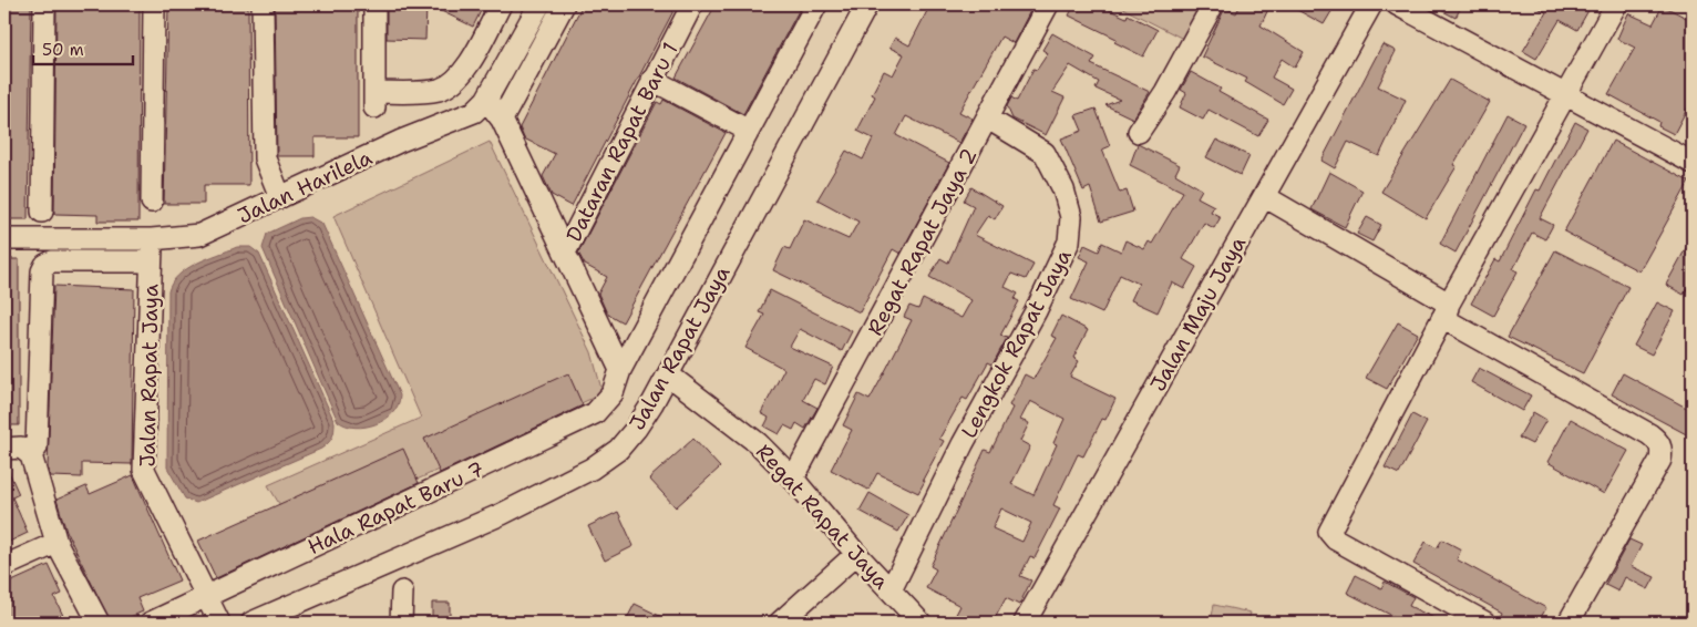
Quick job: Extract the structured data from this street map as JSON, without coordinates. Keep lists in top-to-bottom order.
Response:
{
  "streets": {
    "street": [
      "Dataran Rapat Baru 1",
      "Jalan Harilela",
      "Regat Rapat Jaya 2",
      "Jalan Maju Jaya",
      "Lengkok Rapat Jaya",
      "Jalan Rapat Jaya",
      "Hala Rapat Baru 7",
      "Regat Rapat Jaya"
    ]
  },
  "crossings": [
    ["Jalan Harilela", "Jalan Rapat Jaya"],
    ["Regat Rapat Jaya 2", "Lengkok Rapat Jaya"],
    ["Regat Rapat Jaya 2", "Regat Rapat Jaya"],
    ["Lengkok Rapat Jaya", "Regat Rapat Jaya"],
    ["Jalan Rapat Jaya", "Hala Rapat Baru 7"],
    ["Jalan Rapat Jaya", "Regat Rapat Jaya"]
  ],
  "scale_bar": "50 m"
}
